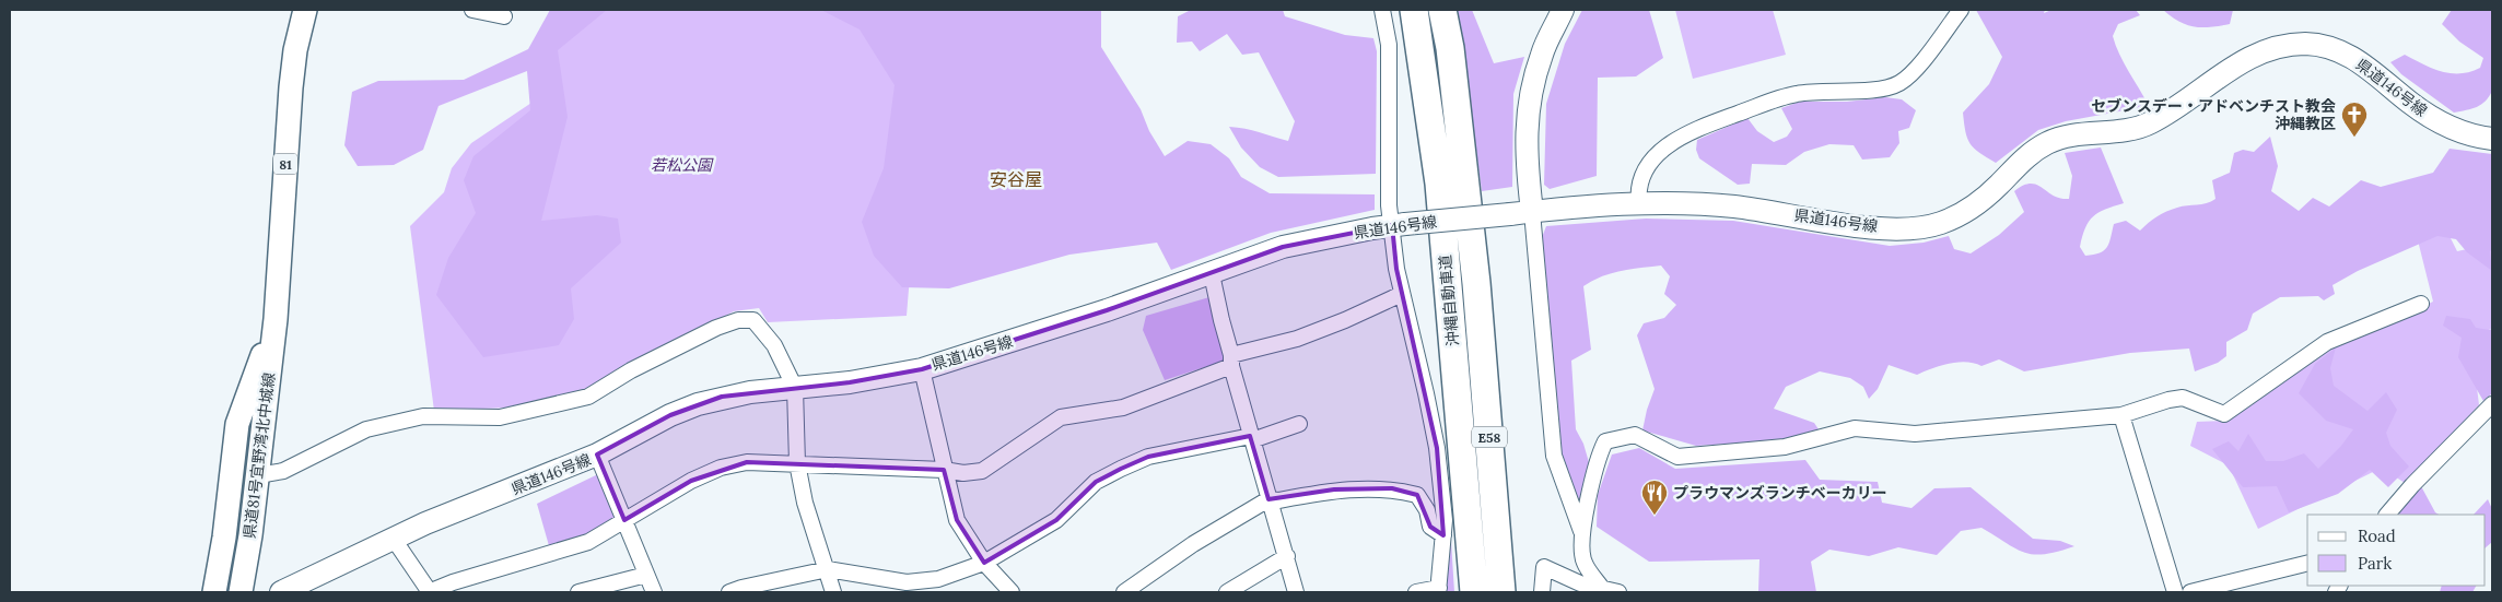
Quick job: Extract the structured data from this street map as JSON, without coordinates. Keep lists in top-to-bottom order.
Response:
{
  "streets": {
    "highway": ["沖縄自動車道", "E58"],
    "main road": ["県道146号線", "81", "県道81号宜野湾北中城線"]
  },
  "districts": ["安谷屋"],
  "parks": ["若松公園"],
  "places": {
    "church": ["セブンスデー・アドベンチスト教会 沖縄教区"],
    "restaurant": ["プラウマンズランチベーカリー"]
  },
  "legend": ["Road", "Park"]
}
